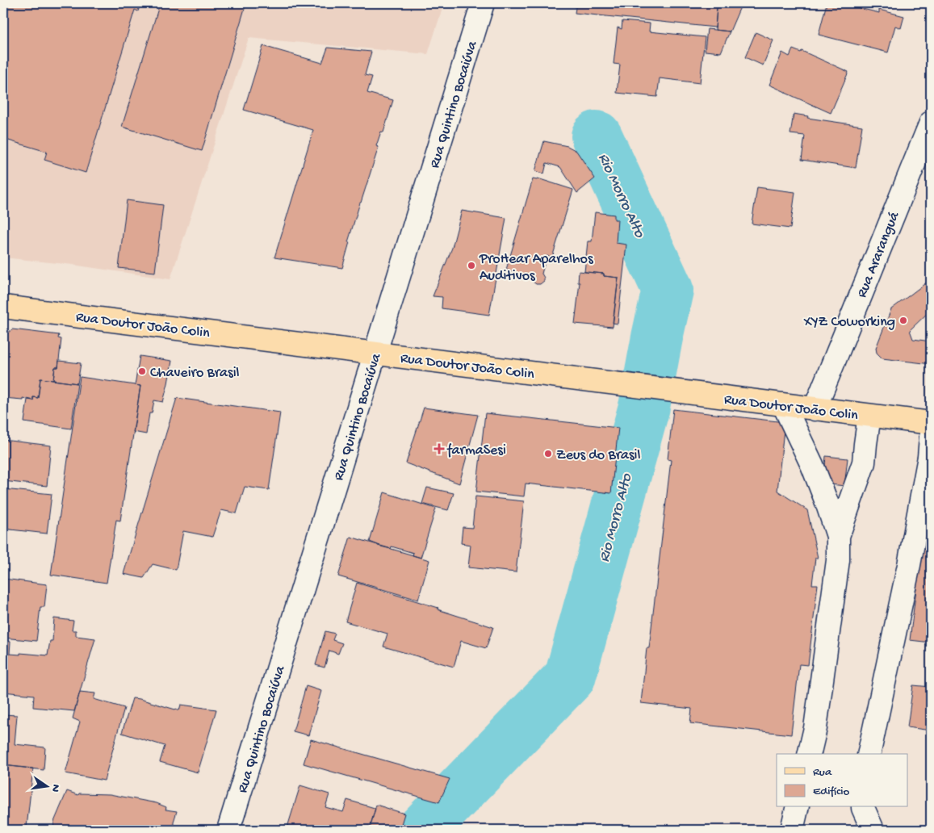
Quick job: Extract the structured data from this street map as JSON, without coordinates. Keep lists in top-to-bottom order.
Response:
{
  "streets": {
    "main road": ["Rua Doutor João Colin"],
    "street": ["Rua Quintino Bocaiúva", "Rua Araranguá"]
  },
  "crossings": [
    ["Rua Quintino Bocaiúva", "Rua Doutor João Colin"],
    ["Rua Araranguá", "Rua Doutor João Colin"]
  ],
  "water": ["Rio Morro Alto"],
  "places": {
    "other": [
      "ProHear Aparelhos Auditivos",
      "XYZ Coworking",
      "Chaveiro Brasil",
      "Zeus do Brasil"
    ],
    "health": ["farmaSesi"]
  },
  "legend": ["Rua", "Edifício"],
  "north": "right"
}
